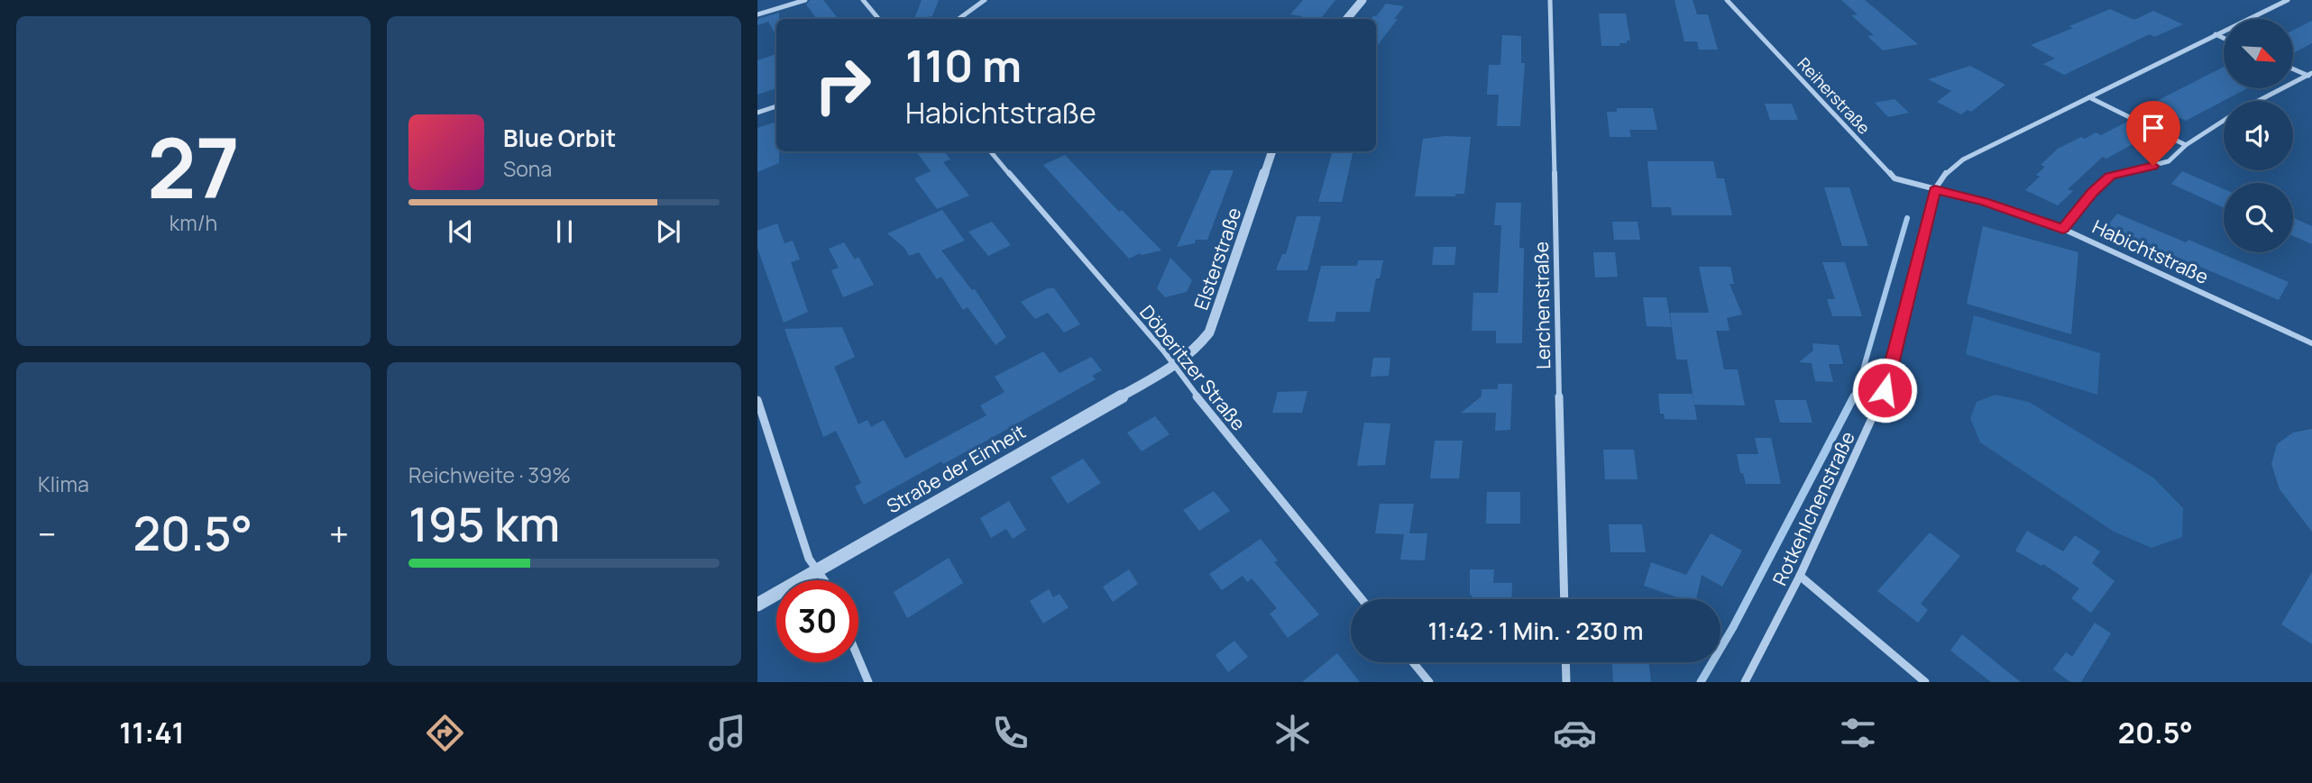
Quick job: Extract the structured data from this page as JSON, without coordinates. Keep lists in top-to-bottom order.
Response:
{
  "streets": {
    "street": [
      "Reiherstraße",
      "Habichtstraße",
      "Elsterstraße",
      "Lerchenstraße",
      "Döberitzer Straße",
      "Straße der Einheit",
      "Rotkehlchenstraße"
    ]
  },
  "crossings": [
    ["Reiherstraße", "Habichtstraße"],
    ["Reiherstraße", "Rotkehlchenstraße"],
    ["Habichtstraße", "Rotkehlchenstraße"],
    ["Elsterstraße", "Döberitzer Straße"],
    ["Elsterstraße", "Straße der Einheit"],
    ["Döberitzer Straße", "Straße der Einheit"]
  ],
  "north": "bottom right",
  "page": {
    "tile": [
      ["27", "km/h"],
      "Klima",
      ["Reichweite · 39%", "195 km"]
    ],
    "turn": ["110 m", "Habichtstraße"],
    "song": ["Blue Orbit", "Sona"],
    "heat": ["−", "20.5°", "+"],
    "limit": "30",
    "trip": "11:42 · 1 Min. · 230 m",
    "tabs": ["11:41", "20.5°"]
  }
}
